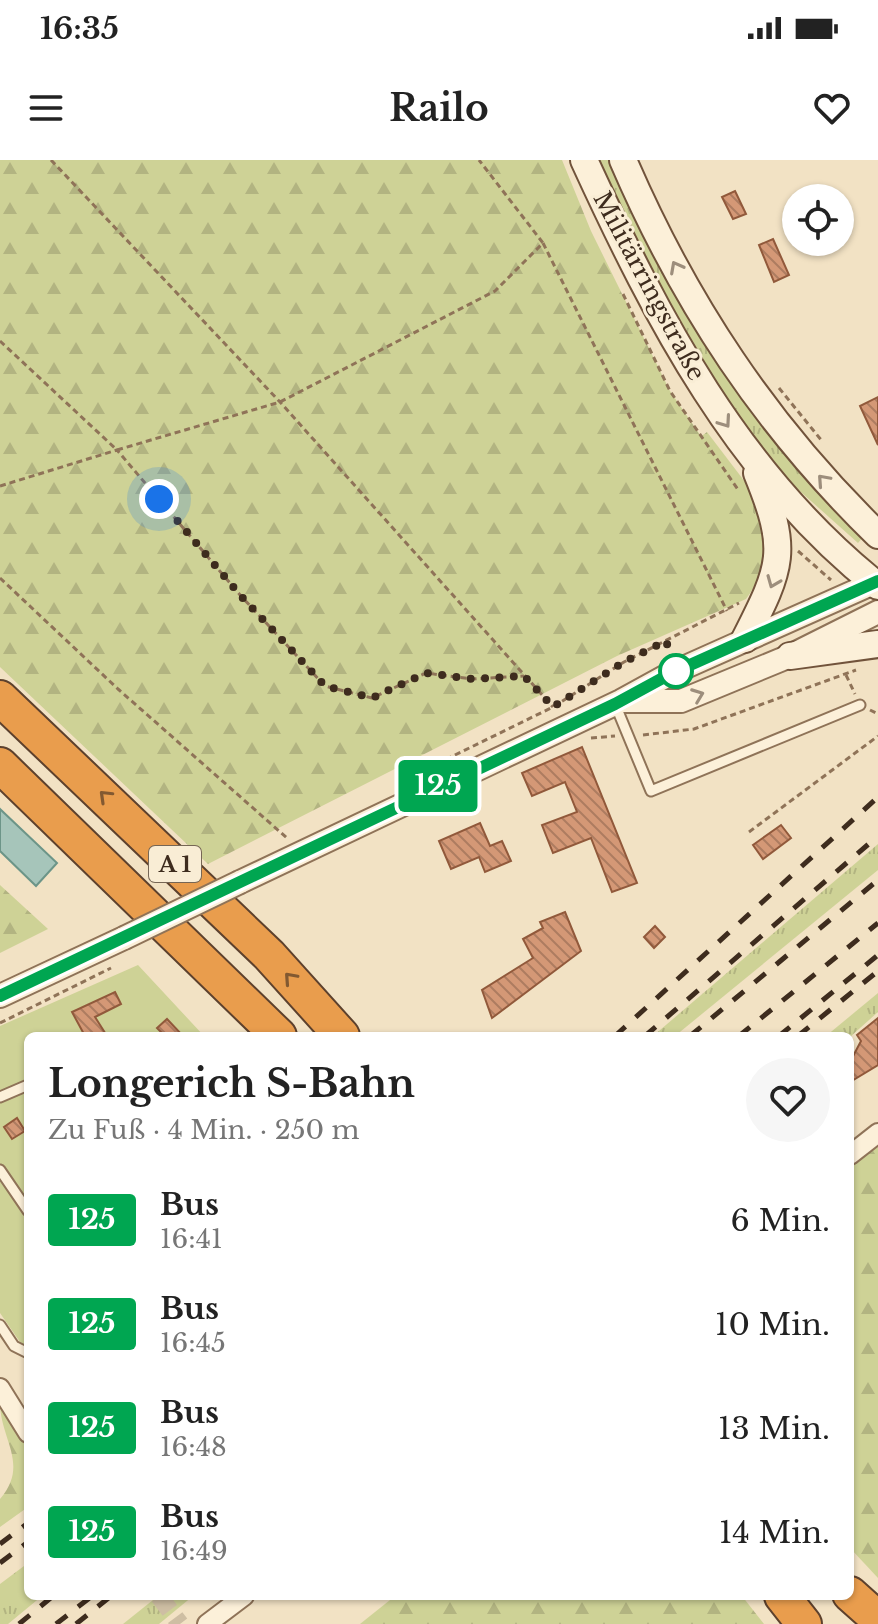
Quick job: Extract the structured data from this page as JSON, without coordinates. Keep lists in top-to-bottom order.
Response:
{
  "streets": {
    "highway": ["A 1"],
    "main road": ["Militärringstraße"]
  },
  "lines": ["bus line 125"],
  "page": {
    "status": "16:35",
    "header": "Railo",
    "on_map": "125",
    "heading": ["Longerich S-Bahn", "Zu Fuß · 4 Min. · 250 m"],
    "list": [
      {
        "mark": "125",
        "name": "Bus",
        "note": "16:41",
        "value": "6 Min."
      },
      {
        "mark": "125",
        "name": "Bus",
        "note": "16:45",
        "value": "10 Min."
      },
      {
        "mark": "125",
        "name": "Bus",
        "note": "16:48",
        "value": "13 Min."
      },
      {
        "mark": "125",
        "name": "Bus",
        "note": "16:49",
        "value": "14 Min."
      }
    ]
  }
}
